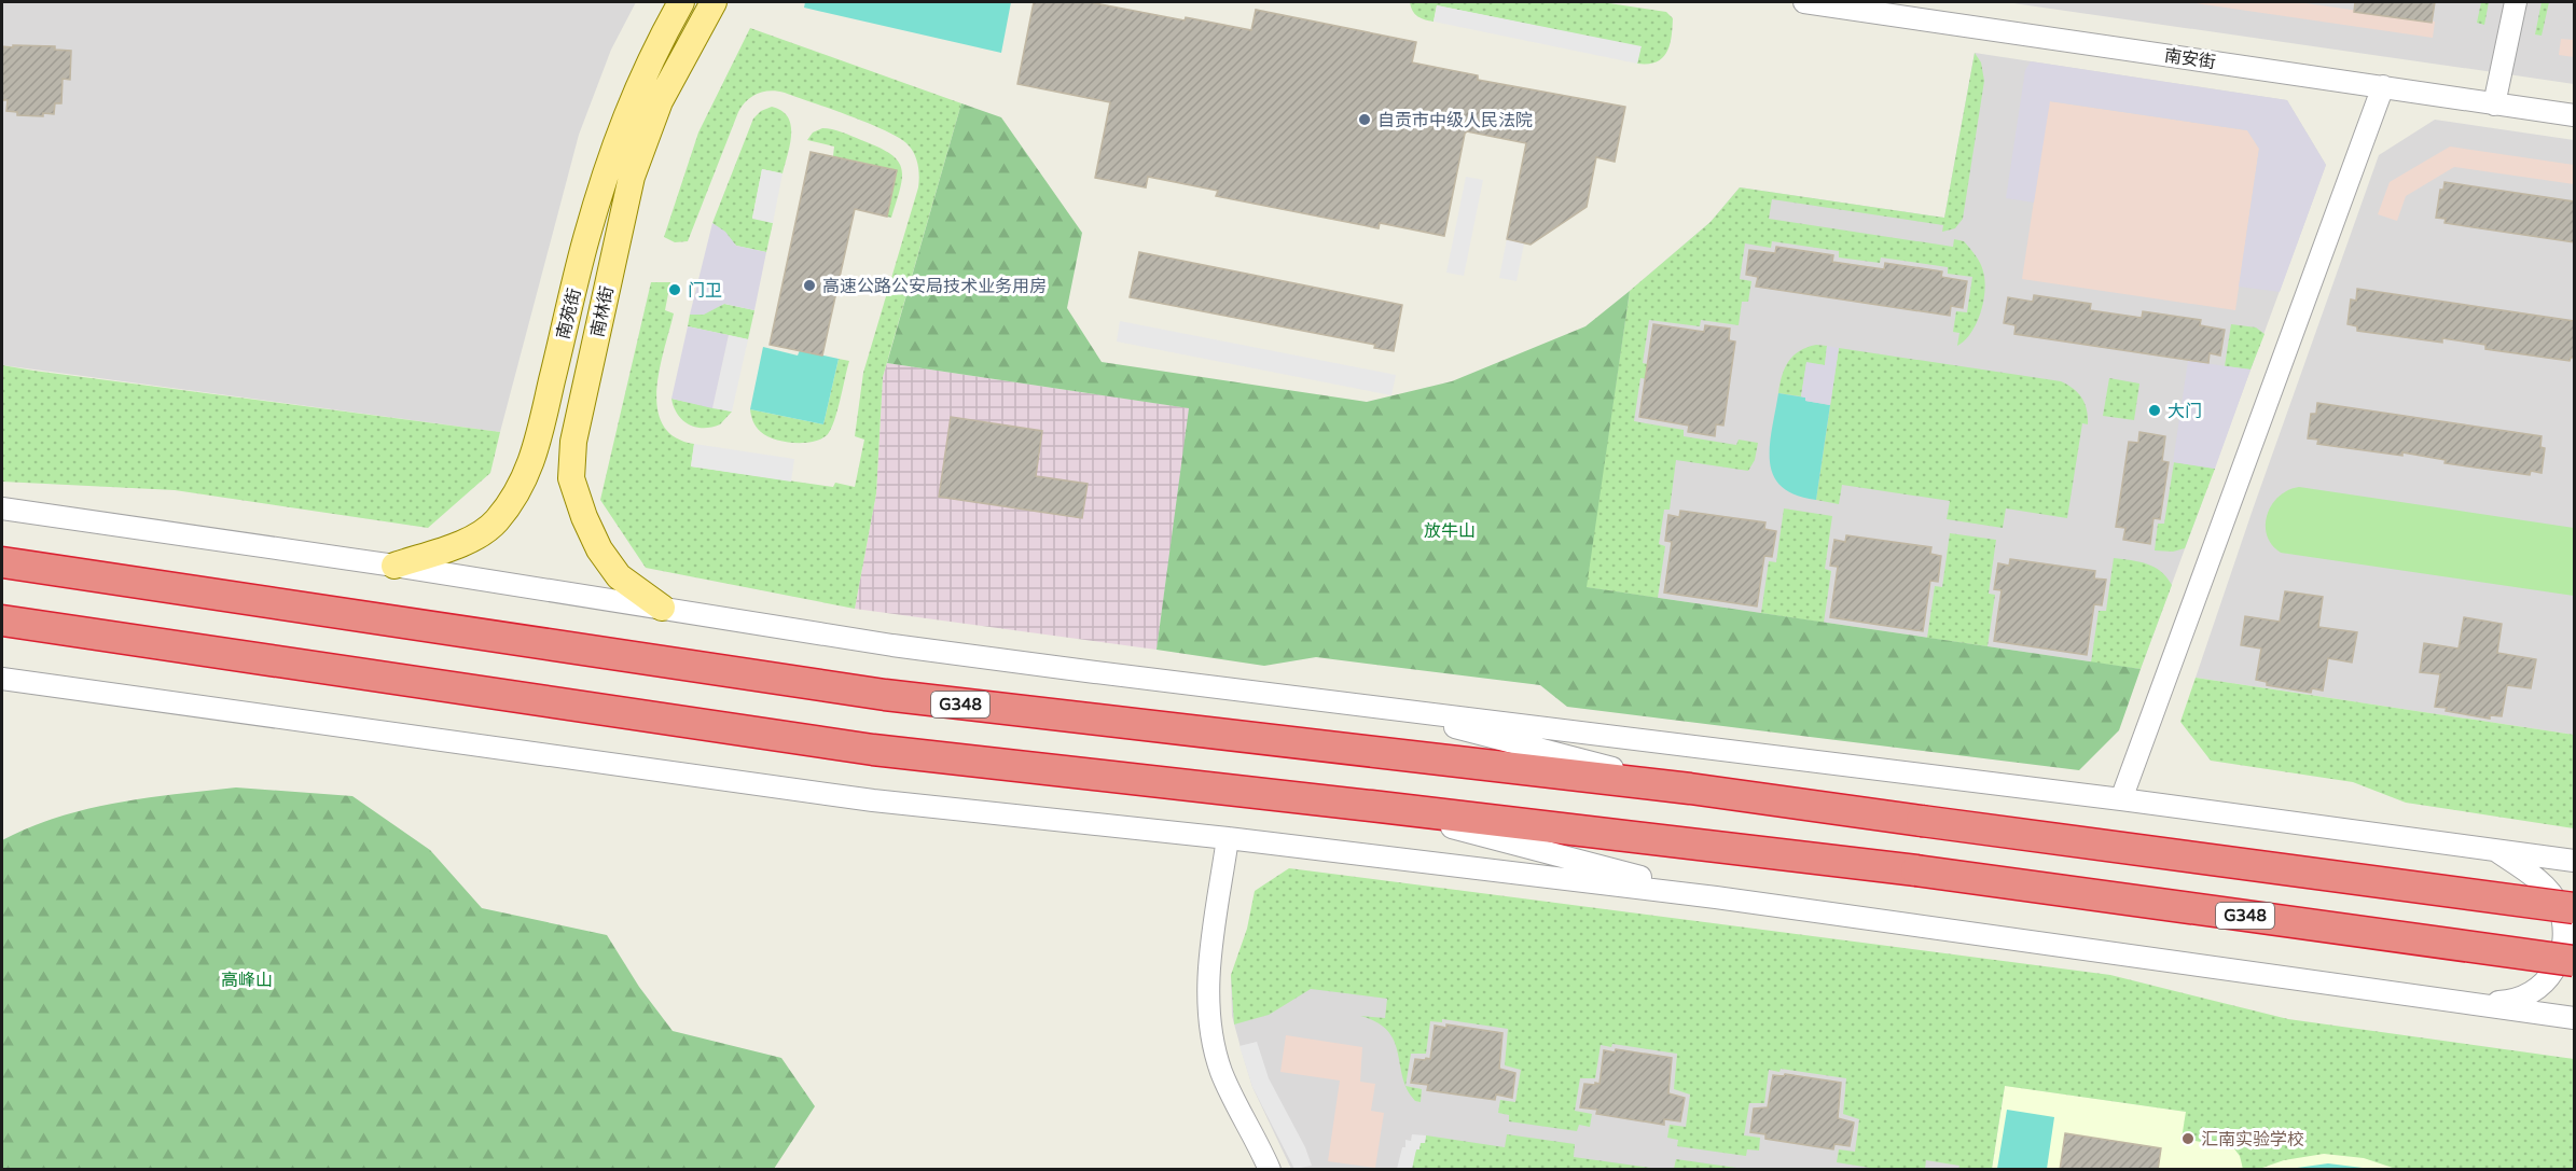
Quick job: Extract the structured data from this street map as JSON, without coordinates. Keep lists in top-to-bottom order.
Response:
{
  "streets": {
    "highway": ["G348"],
    "main road": ["南林街", "南苑街"],
    "street": ["南安街"]
  },
  "parks": ["放牛山", "高峰山"],
  "places": [
    "自贡市中级人民法院",
    "高速公路公安局技术业务用房",
    "门卫",
    "大门",
    "汇南实验学校"
  ]
}
